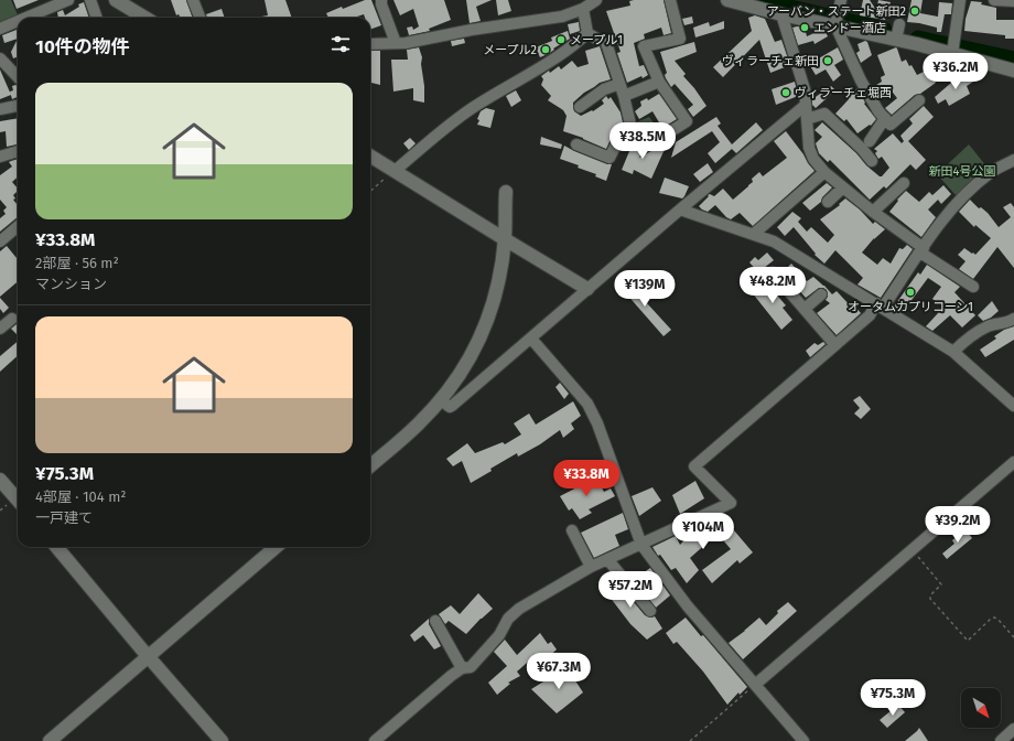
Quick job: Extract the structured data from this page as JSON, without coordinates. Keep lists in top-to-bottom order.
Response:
{
  "parks": ["新田4号公園"],
  "places": [
    "アーバン・ステート新田2",
    "エンドー酒店",
    "メープル1",
    "メープル2",
    "ヴィラーチェ新田",
    "ヴィラーチェ堀西",
    "オータムカプリコーン1"
  ],
  "north": "bottom right",
  "page": {
    "heading": "10件の物件",
    "price": [
      "¥36.2M",
      "¥38.5M",
      "¥48.2M",
      "¥139M",
      "¥33.8M",
      "¥39.2M",
      "¥104M",
      "¥57.2M",
      "¥67.3M",
      "¥75.3M"
    ],
    "list": [
      {
        "name": "¥33.8M",
        "note": "2部屋 · 56 m² · マンション"
      },
      {
        "name": "¥75.3M",
        "note": "4部屋 · 104 m² · 一戸建て"
      }
    ]
  }
}
